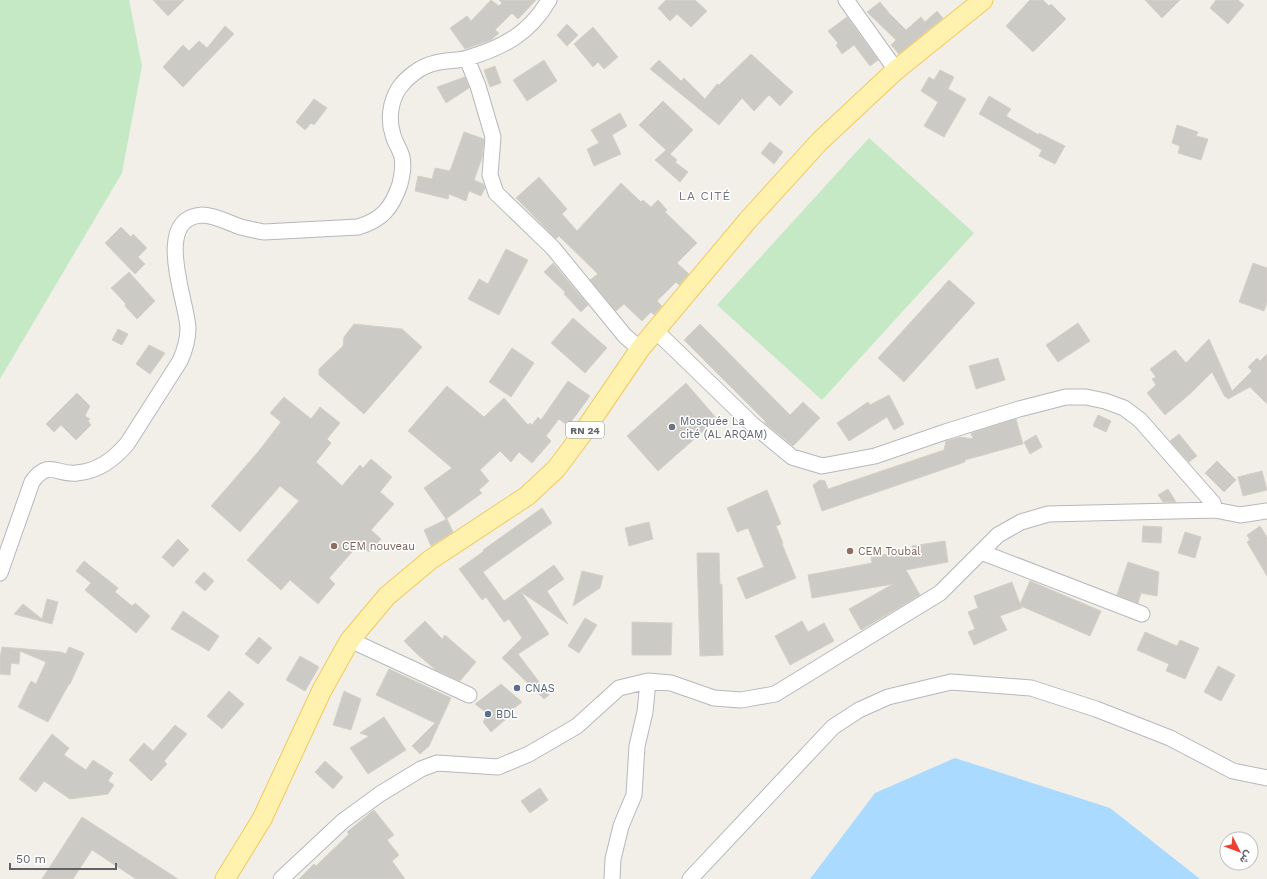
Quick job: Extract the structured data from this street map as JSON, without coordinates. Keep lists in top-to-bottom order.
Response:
{
  "streets": {
    "main road": ["RN 24"]
  },
  "districts": ["LA CITÉ"],
  "places": [
    "Mosquée La cité (AL ARQAM)",
    "CEM nouveau",
    "CEM Toubal",
    "CNAS",
    "BDL"
  ],
  "scale_bar": "50 m",
  "north": "bottom right"
}
